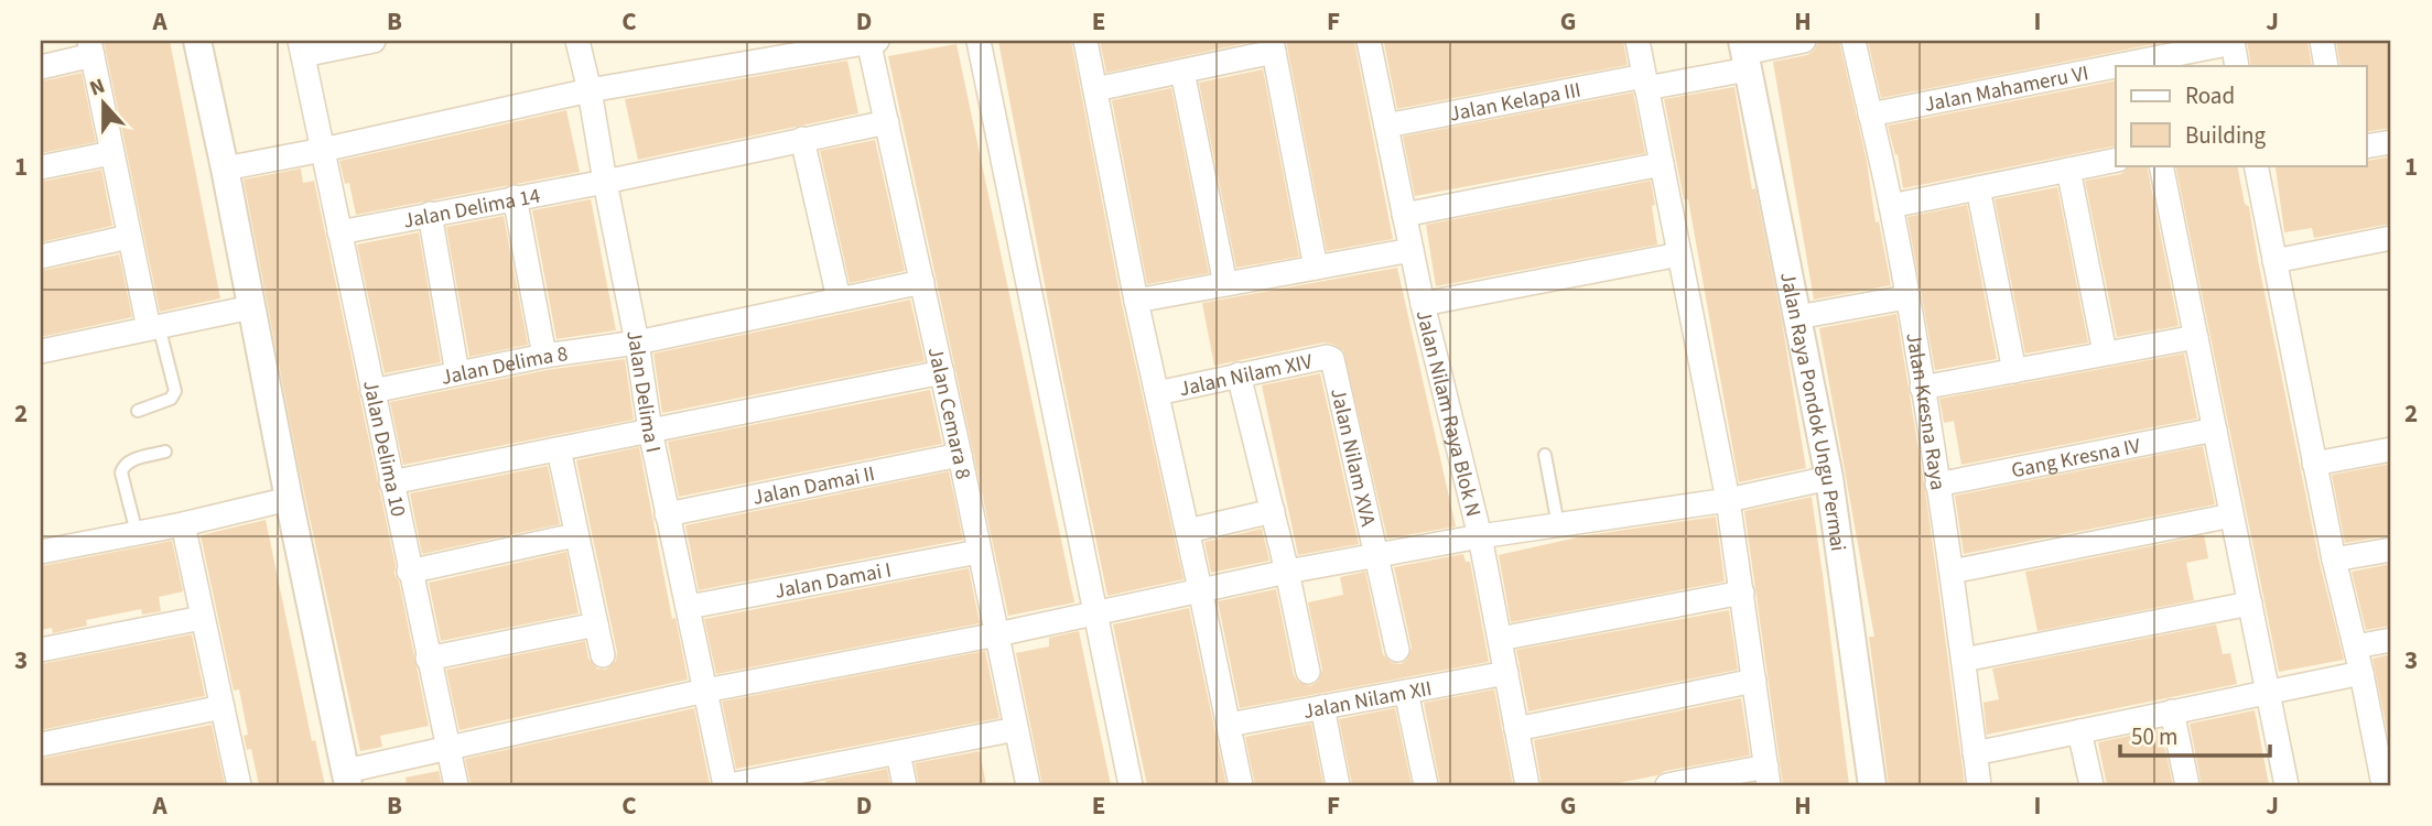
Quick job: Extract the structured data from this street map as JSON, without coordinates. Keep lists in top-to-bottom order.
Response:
{
  "streets": {
    "street": [
      "Jalan Mahameru VI",
      "Jalan Kelapa III",
      "Jalan Delima 14",
      "Jalan Delima 8",
      "Jalan Nilam XIV",
      "Jalan Delima I",
      "Jalan Raya Pondok Ungu Permai",
      "Jalan Kresna Raya",
      "Jalan Cemara 8",
      "Jalan Nilam Raya Blok N",
      "Jalan Delima 10",
      "Jalan Nilam XVA",
      "Gang Kresna IV",
      "Jalan Damai II",
      "Jalan Damai I",
      "Jalan Nilam XII"
    ]
  },
  "crossings": [
    ["Jalan Mahameru VI", "Jalan Kresna Raya"],
    ["Jalan Kelapa III", "Jalan Raya Pondok Ungu Permai"],
    ["Jalan Kelapa III", "Jalan Nilam Raya Blok N"],
    ["Jalan Delima 14", "Jalan Delima I"],
    ["Jalan Delima 14", "Jalan Cemara 8"],
    ["Jalan Delima 14", "Jalan Delima 10"],
    ["Jalan Delima 8", "Jalan Delima I"],
    ["Jalan Delima 8", "Jalan Cemara 8"],
    ["Jalan Delima 8", "Jalan Delima 10"],
    ["Jalan Nilam XIV", "Jalan Nilam XVA"],
    ["Jalan Delima I", "Jalan Damai II"],
    ["Jalan Delima I", "Jalan Damai I"],
    ["Jalan Kresna Raya", "Gang Kresna IV"],
    ["Jalan Cemara 8", "Jalan Damai II"],
    ["Jalan Cemara 8", "Jalan Damai I"],
    ["Jalan Nilam Raya Blok N", "Jalan Nilam XII"]
  ],
  "legend": ["Road", "Building"],
  "scale_bar": "50 m",
  "north": "top",
  "grid": {
    "columns": [
      "A",
      "B",
      "C",
      "D",
      "E",
      "F",
      "G",
      "H",
      "I",
      "J"
    ],
    "rows": ["1", "2", "3"]
  }
}
